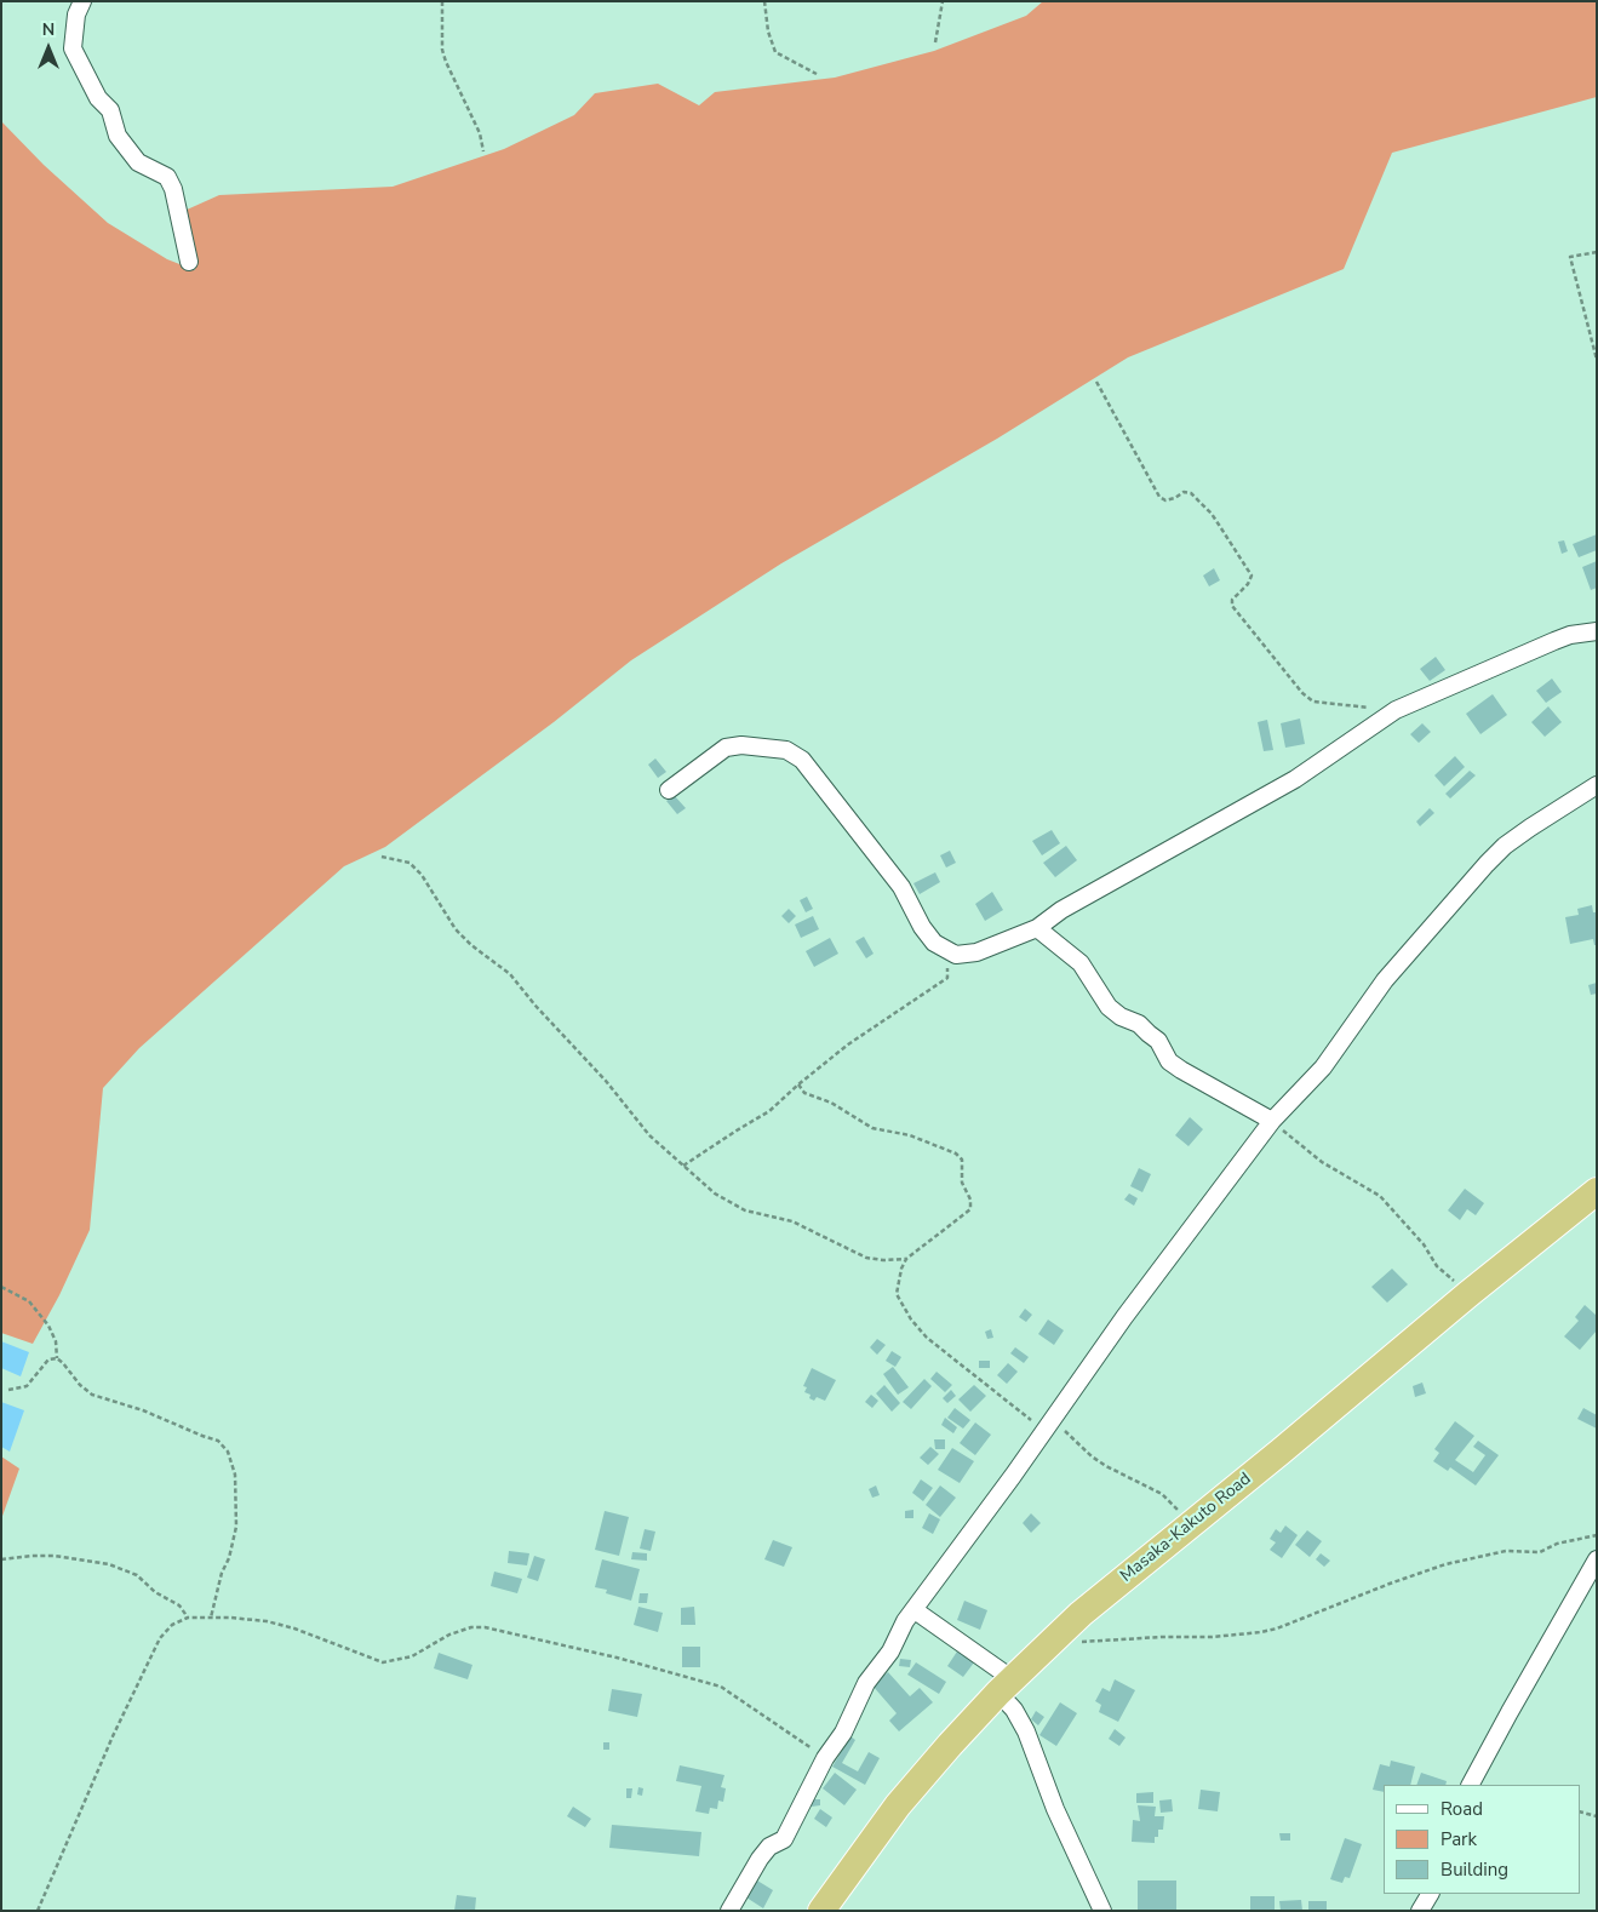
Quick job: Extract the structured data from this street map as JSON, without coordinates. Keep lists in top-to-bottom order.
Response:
{
  "streets": {
    "highway": ["Masaka-Kakuto Road"]
  },
  "legend": ["Road", "Park", "Building"],
  "north": "top"
}
